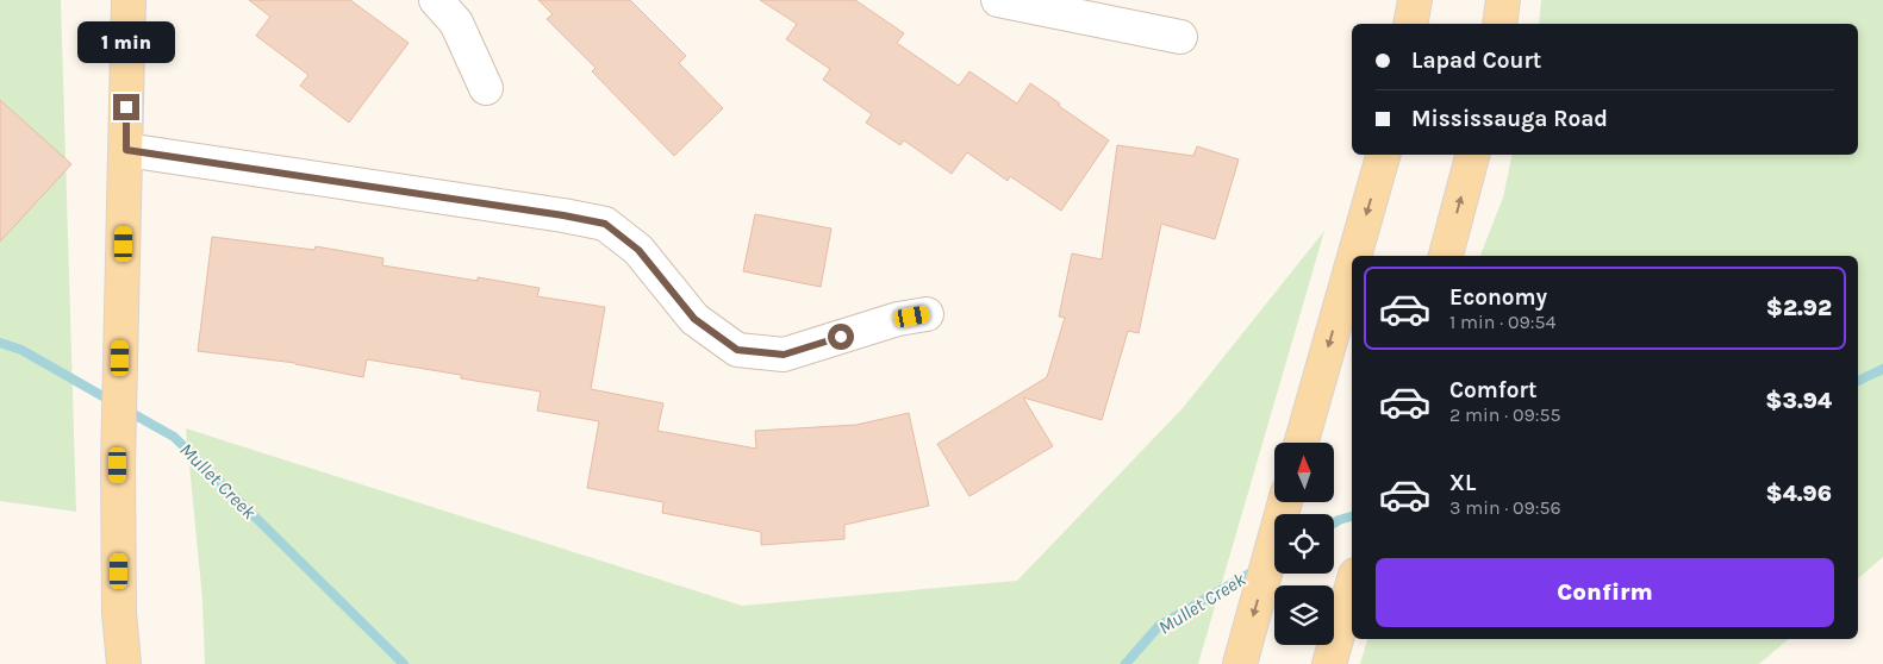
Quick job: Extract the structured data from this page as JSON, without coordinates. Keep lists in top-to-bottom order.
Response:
{
  "water": ["Mullet Creek"],
  "north": "top",
  "page": {
    "bubble": "1 min",
    "banner": ["Lapad Court", "Mississauga Road"],
    "list": [
      {
        "name": "Economy",
        "note": "1 min · 09:54",
        "value": "$2.92"
      },
      {
        "name": "Comfort",
        "note": "2 min · 09:55",
        "value": "$3.94"
      },
      {
        "name": "XL",
        "note": "3 min · 09:56",
        "value": "$4.96"
      }
    ],
    "buttons": "Confirm"
  }
}
